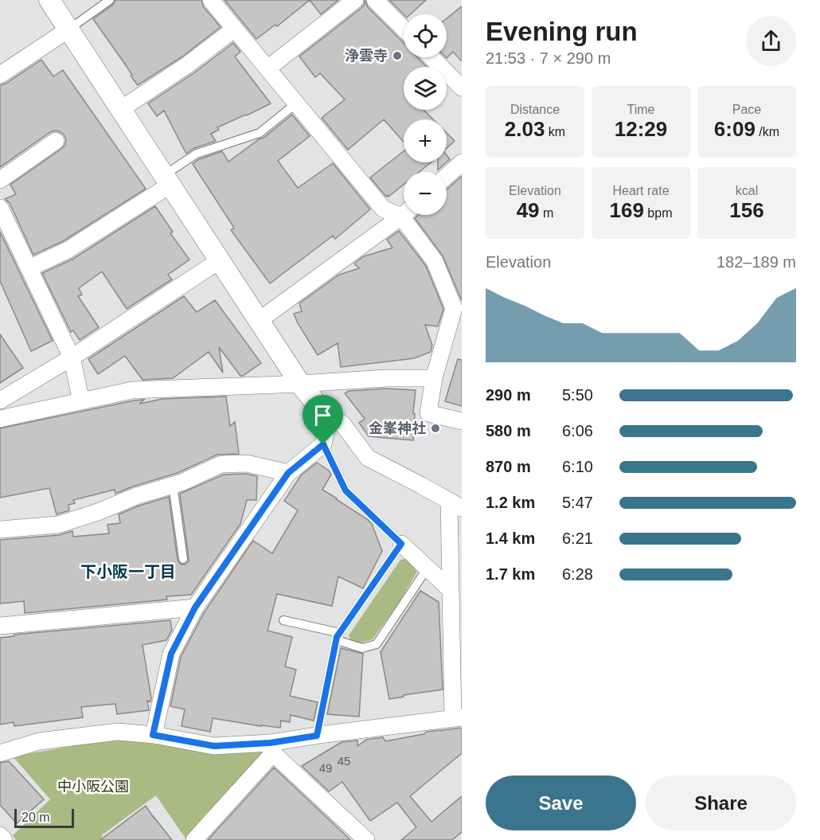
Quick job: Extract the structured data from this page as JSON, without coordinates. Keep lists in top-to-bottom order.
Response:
{
  "districts": ["下小阪一丁目"],
  "parks": ["中小阪公園"],
  "places": ["浄雲寺", "金峯神社"],
  "house_numbers": ["45", "49"],
  "scale_bar": "20 m",
  "page": {
    "heading": ["Evening run", "21:53 · 7 × 290 m"],
    "map_buttons": ["+", "−"],
    "stats": [
      ["Distance", "2.03 km"],
      ["Time", "12:29"],
      ["Pace", "6:09 /km"],
      ["Elevation", "49 m"],
      ["Heart rate", "169 bpm"],
      ["kcal", "156"]
    ],
    "chart": ["Elevation", "182–189 m"],
    "list": [
      {
        "name": "290 m",
        "note": "5:50"
      },
      {
        "name": "580 m",
        "note": "6:06"
      },
      {
        "name": "870 m",
        "note": "6:10"
      },
      {
        "name": "1.2 km",
        "note": "5:47"
      },
      {
        "name": "1.4 km",
        "note": "6:21"
      },
      {
        "name": "1.7 km",
        "note": "6:28"
      }
    ],
    "buttons": ["Save", "Share"],
    "scale": "20 m"
  }
}
